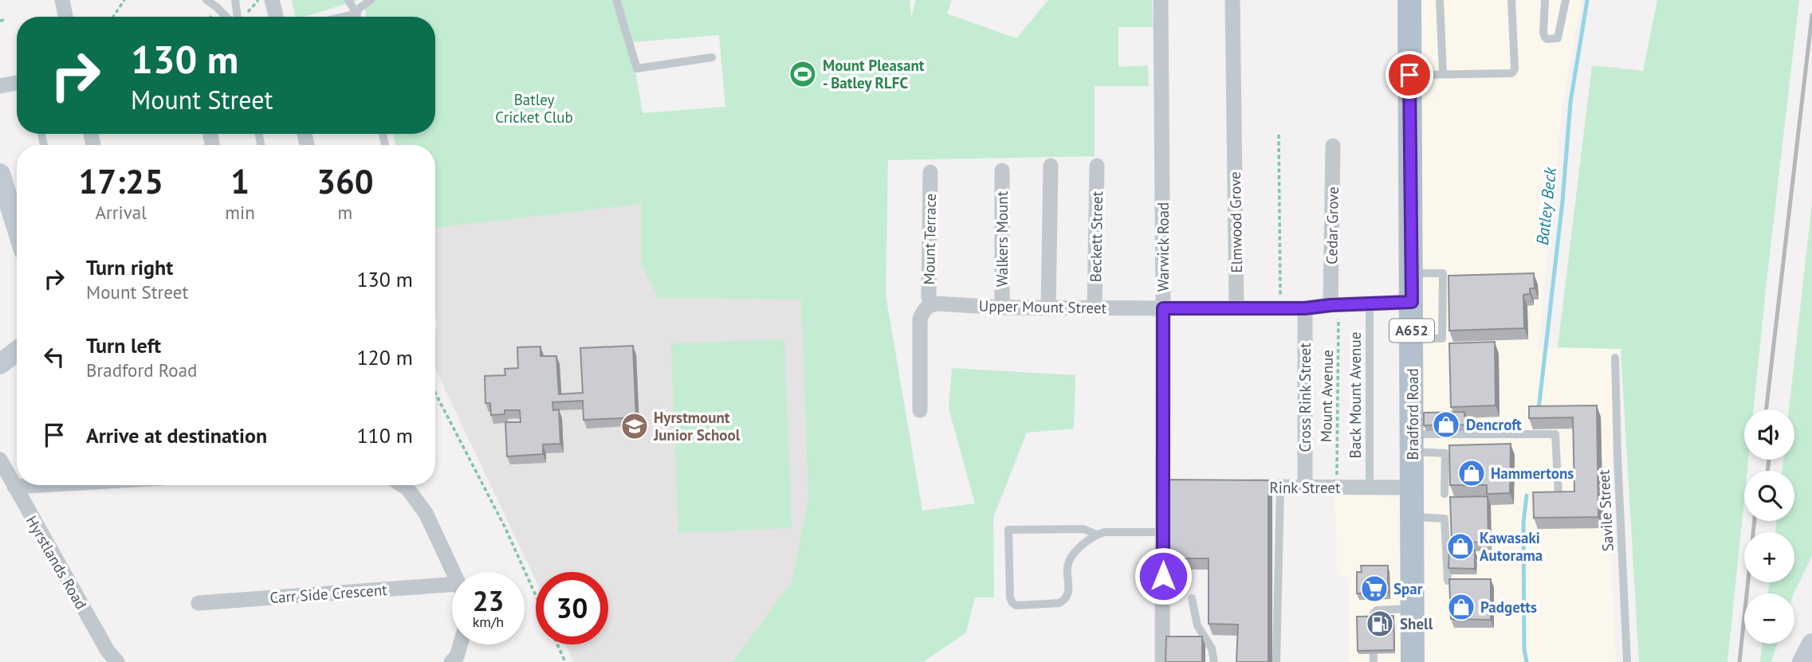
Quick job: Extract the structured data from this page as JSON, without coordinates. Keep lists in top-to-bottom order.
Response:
{
  "streets": {
    "main road": ["A652", "Bradford Road"],
    "street": [
      "Elmwood Grove",
      "Cedar Grove",
      "Beckett Street",
      "Mount Terrace",
      "Walkers Mount",
      "Warwick Road",
      "Upper Mount Street",
      "Cross Rink Street",
      "Rink Street",
      "Hyrstlands Road",
      "Carr Side Crescent"
    ],
    "lane": ["Back Mount Avenue", "Savile Street"],
    "path": ["Mount Avenue"]
  },
  "crossings": [
    ["Elmwood Grove", "Upper Mount Street"],
    ["Cedar Grove", "Upper Mount Street"],
    ["Cedar Grove", "Mount Avenue"],
    ["Beckett Street", "Upper Mount Street"],
    ["Mount Terrace", "Upper Mount Street"],
    ["Walkers Mount", "Upper Mount Street"],
    ["Warwick Road", "Upper Mount Street"],
    ["Upper Mount Street", "Back Mount Avenue"],
    ["Upper Mount Street", "Mount Avenue"],
    ["Upper Mount Street", "Cross Rink Street"],
    ["Upper Mount Street", "Bradford Road"],
    ["Back Mount Avenue", "Rink Street"],
    ["Mount Avenue", "Rink Street"],
    ["Cross Rink Street", "Rink Street"],
    ["Bradford Road", "Rink Street"]
  ],
  "water": ["Batley Beck"],
  "parks": ["Batley Cricket Club"],
  "places": {
    "sports": ["Mount Pleasant - Batley RLFC"],
    "shop": [
      "Dencroft",
      "Hammertons",
      "Kawasaki Autorama",
      "Padgetts"
    ],
    "school or university": ["Hyrstmount Junior School"],
    "supermarket": ["Spar"],
    "fuel station": ["Shell"]
  },
  "page": {
    "turn": ["130 m", "Mount Street"],
    "eta": [
      "17:25",
      "Arrival",
      "1",
      "min",
      "360",
      "m"
    ],
    "list": [
      {
        "name": "Turn right",
        "note": "Mount Street",
        "value": "130 m"
      },
      {
        "name": "Turn left",
        "note": "Bradford Road",
        "value": "120 m"
      },
      {
        "name": "Arrive at destination",
        "value": "110 m"
      }
    ],
    "map_buttons": ["+", "−"],
    "speed": "23 km/h",
    "limit": "30"
  }
}
